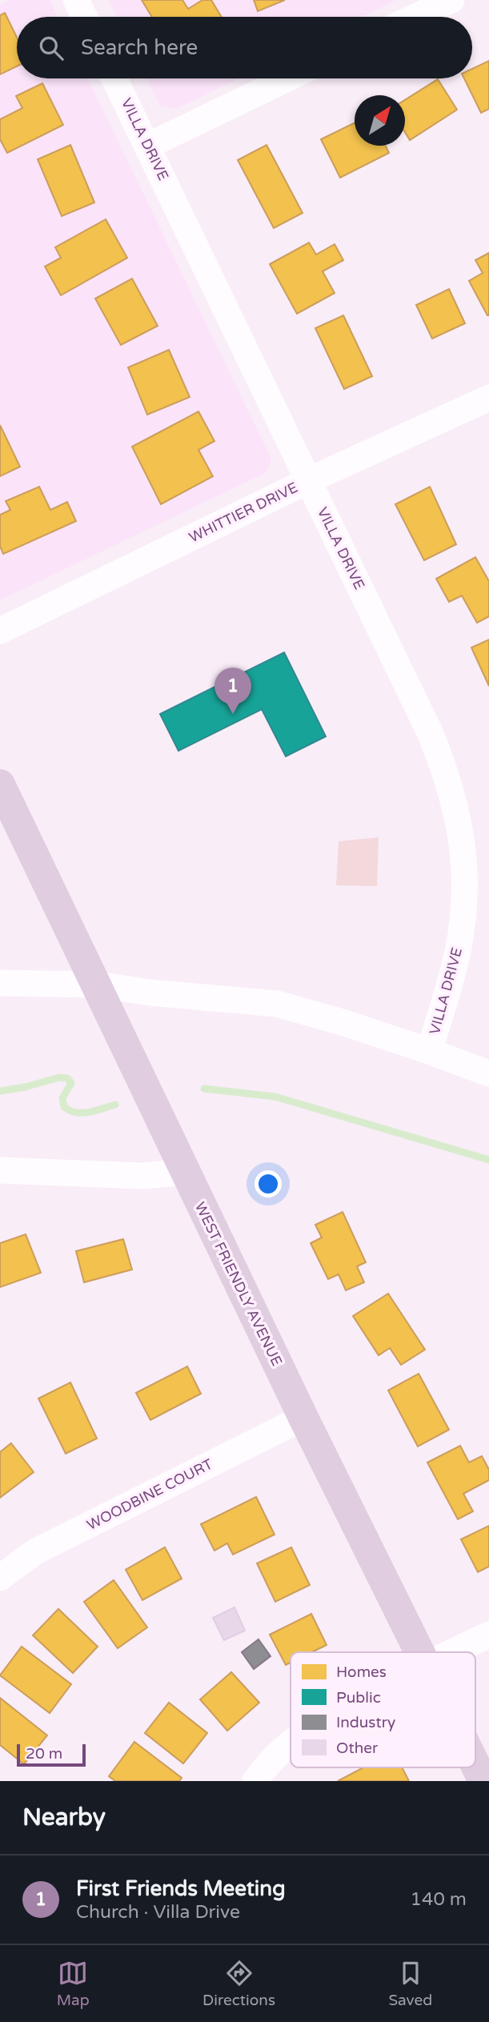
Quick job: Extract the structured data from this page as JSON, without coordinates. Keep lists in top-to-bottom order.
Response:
{
  "streets": {
    "main road": ["WEST FRIENDLY AVENUE"],
    "street": ["VILLA DRIVE", "WHITTIER DRIVE", "WOODBINE COURT"]
  },
  "crossings": [
    ["VILLA DRIVE", "WHITTIER DRIVE"],
    ["WEST FRIENDLY AVENUE", "WOODBINE COURT"]
  ],
  "legend": [
    "Homes",
    "Public",
    "Industry",
    "Other"
  ],
  "scale_bar": "20 m",
  "north": "top right",
  "page": {
    "search": "Search here",
    "pins": "1",
    "scale": "20 m",
    "heading": "Nearby",
    "list": [
      {
        "mark": "1",
        "name": "First Friends Meeting",
        "note": "Church · Villa Drive",
        "value": "140 m"
      }
    ],
    "nav": ["Map", "Directions", "Saved"]
  }
}
